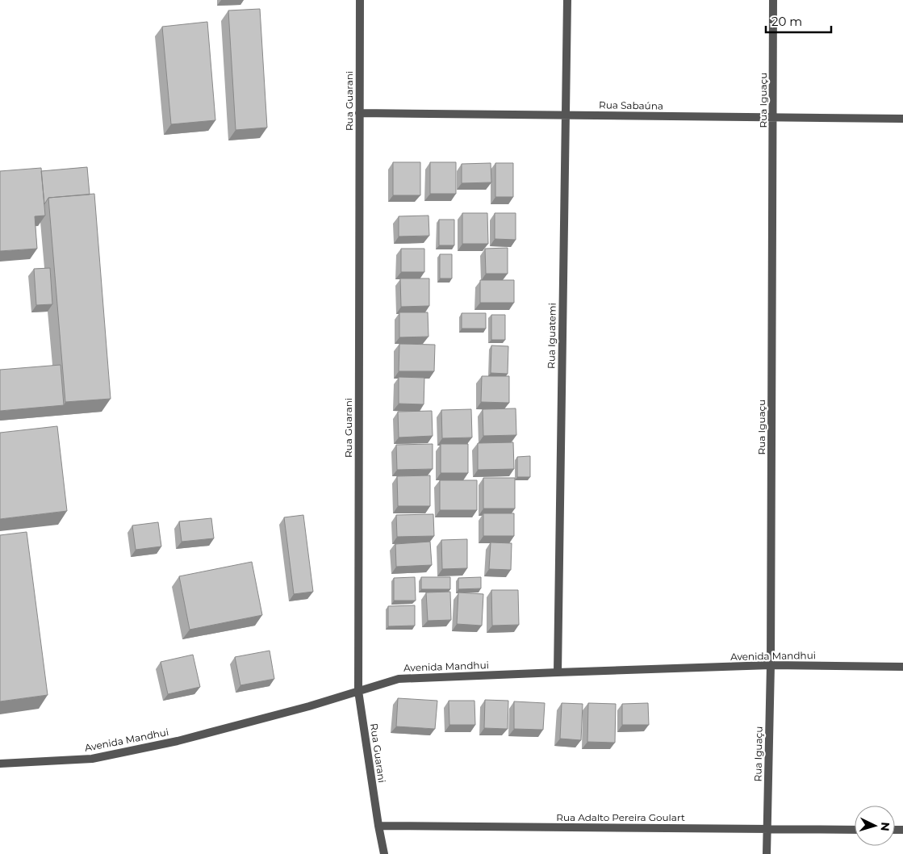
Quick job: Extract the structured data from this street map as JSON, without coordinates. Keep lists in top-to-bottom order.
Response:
{
  "streets": {
    "street": [
      "Rua Iguaçu",
      "Rua Guarani",
      "Rua Sabaúna",
      "Rua Iguatemi",
      "Avenida Mandhui",
      "Rua Adalto Pereira Goulart"
    ]
  },
  "crossings": [
    ["Rua Iguaçu", "Rua Sabaúna"],
    ["Rua Iguaçu", "Avenida Mandhui"],
    ["Rua Iguaçu", "Rua Adalto Pereira Goulart"],
    ["Rua Guarani", "Rua Sabaúna"],
    ["Rua Guarani", "Avenida Mandhui"],
    ["Rua Guarani", "Rua Adalto Pereira Goulart"],
    ["Rua Sabaúna", "Rua Iguatemi"],
    ["Rua Iguatemi", "Avenida Mandhui"]
  ],
  "scale_bar": "20 m",
  "north": "right"
}
